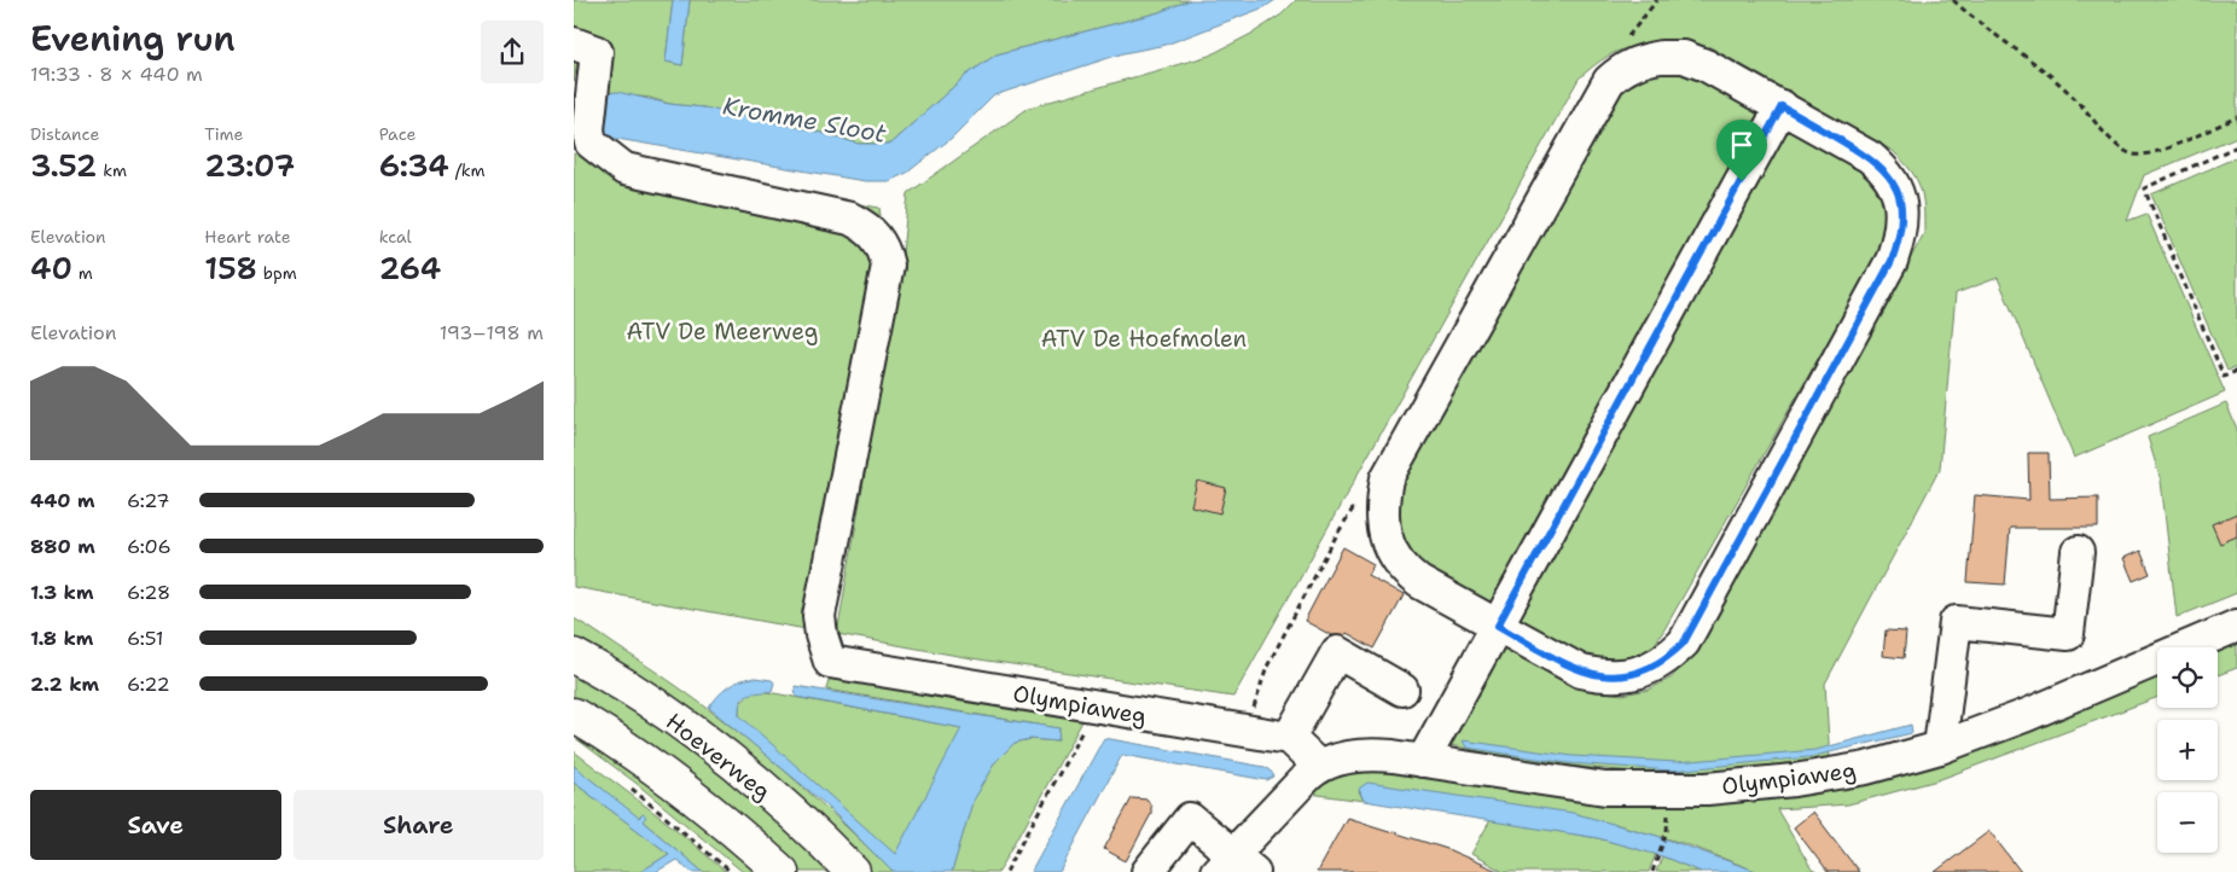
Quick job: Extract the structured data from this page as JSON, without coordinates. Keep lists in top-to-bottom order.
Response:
{
  "streets": {
    "main road": ["Hoeverweg"],
    "street": ["Olympiaweg"]
  },
  "water": ["Kromme Sloot"],
  "parks": ["ATV De Meerweg", "ATV De Hoefmolen"],
  "page": {
    "heading": ["Evening run", "19:33 · 8 × 440 m"],
    "stats": [
      ["Distance", "3.52 km"],
      ["Time", "23:07"],
      ["Pace", "6:34 /km"],
      ["Elevation", "40 m"],
      ["Heart rate", "158 bpm"],
      ["kcal", "264"]
    ],
    "chart": ["Elevation", "193–198 m"],
    "list": [
      {
        "name": "440 m",
        "note": "6:27"
      },
      {
        "name": "880 m",
        "note": "6:06"
      },
      {
        "name": "1.3 km",
        "note": "6:28"
      },
      {
        "name": "1.8 km",
        "note": "6:51"
      },
      {
        "name": "2.2 km",
        "note": "6:22"
      }
    ],
    "map_buttons": ["+", "−"],
    "buttons": ["Save", "Share"]
  }
}
